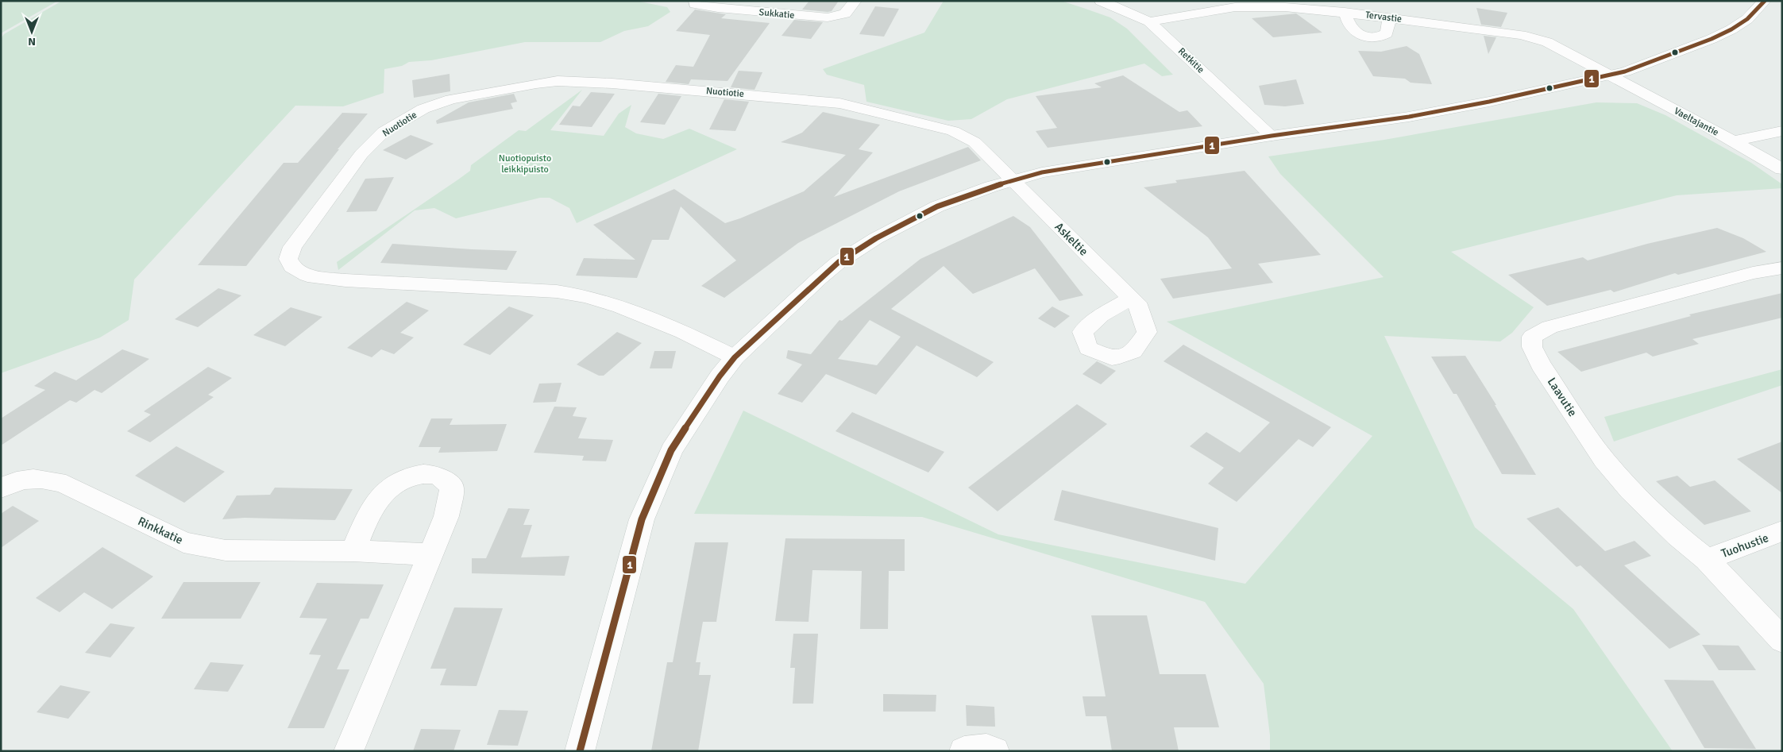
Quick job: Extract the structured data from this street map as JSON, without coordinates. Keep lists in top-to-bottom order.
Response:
{
  "streets": {
    "street": [
      "Sukkatie",
      "Tervastie",
      "Retkitie",
      "Nuotiotie",
      "Vaeltajantie",
      "Askeltie",
      "Laavutie",
      "Rinkkatie",
      "Tuohustie"
    ]
  },
  "crossings": [
    ["Tervastie", "Retkitie"],
    ["Tervastie", "Vaeltajantie"],
    ["Nuotiotie", "Askeltie"],
    ["Laavutie", "Tuohustie"]
  ],
  "parks": ["Nuotiopuisto leikkipuisto"],
  "lines": ["transit line 1"],
  "north": "bottom"
}
